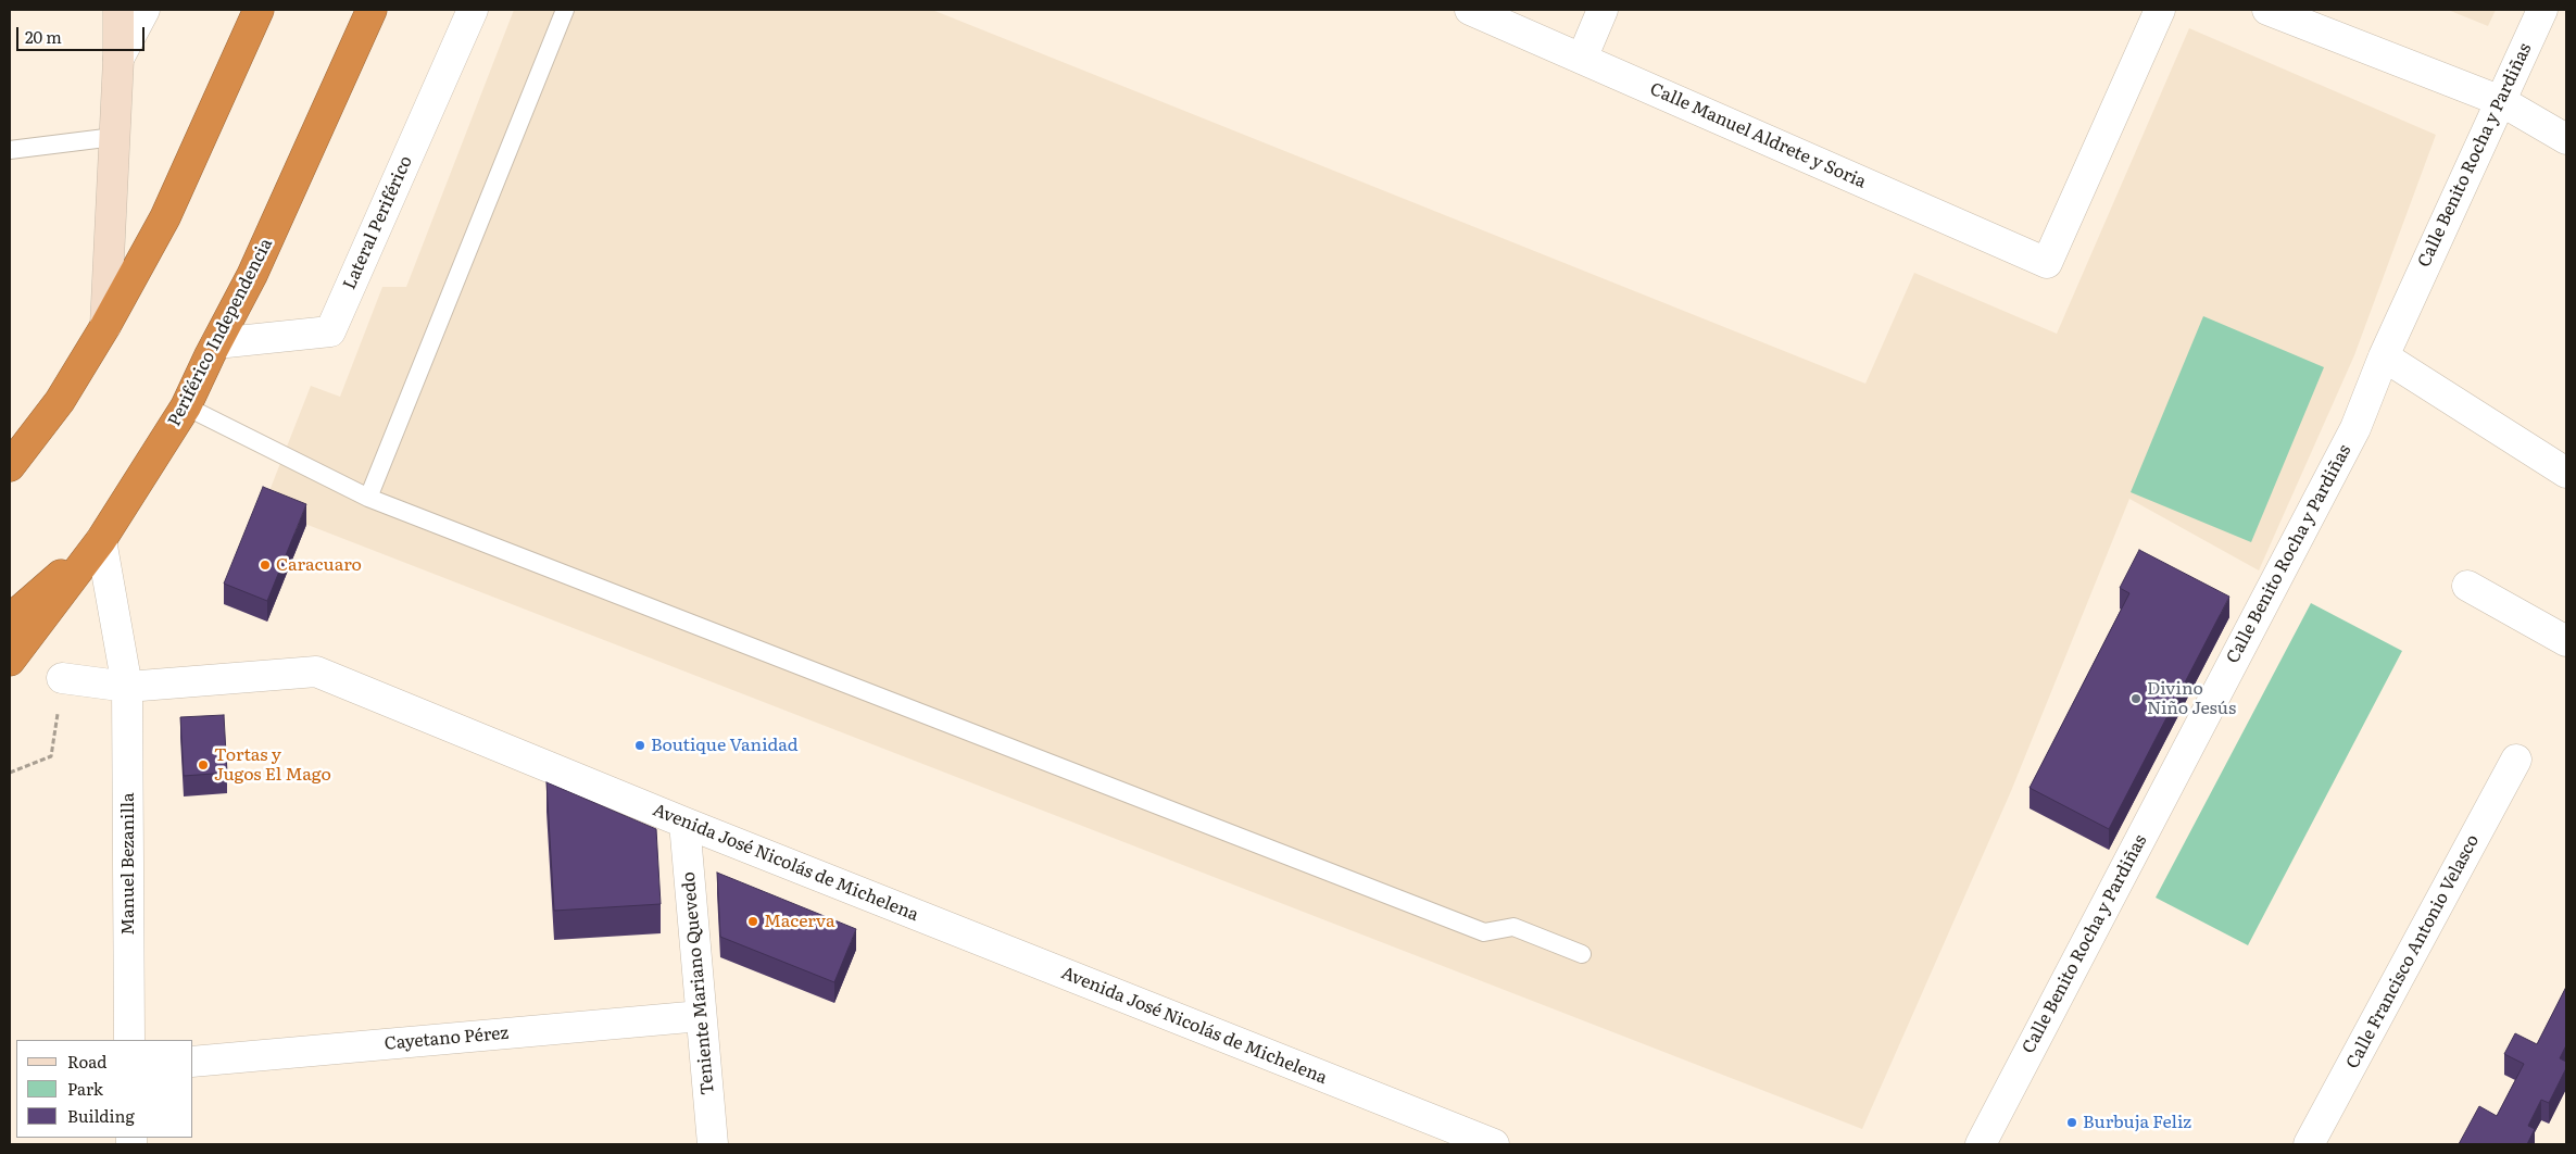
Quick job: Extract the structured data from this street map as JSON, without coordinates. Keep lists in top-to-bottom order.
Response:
{
  "streets": {
    "highway": ["Periférico Independencia"],
    "street": [
      "Calle Manuel Aldrete y Soria",
      "Calle Benito Rocha y Pardiñas",
      "Lateral Periférico",
      "Avenida José Nicolás de Michelena",
      "Manuel Bezanilla",
      "Calle Francisco Antonio Velasco",
      "Teniente Mariano Quevedo",
      "Cayetano Pérez"
    ]
  },
  "crossings": [
    ["Lateral Periférico", "Periférico Independencia"],
    ["Periférico Independencia", "Manuel Bezanilla"],
    ["Avenida José Nicolás de Michelena", "Manuel Bezanilla"],
    ["Avenida José Nicolás de Michelena", "Teniente Mariano Quevedo"],
    ["Teniente Mariano Quevedo", "Cayetano Pérez"]
  ],
  "places": [
    "Caracuaro",
    "Divino Niño Jesús",
    "Boutique Vanidad",
    "Tortas y Jugos El Mago",
    "Macerva",
    "Burbuja Feliz"
  ],
  "legend": ["Road", "Park", "Building"],
  "scale_bar": "20 m"
}
